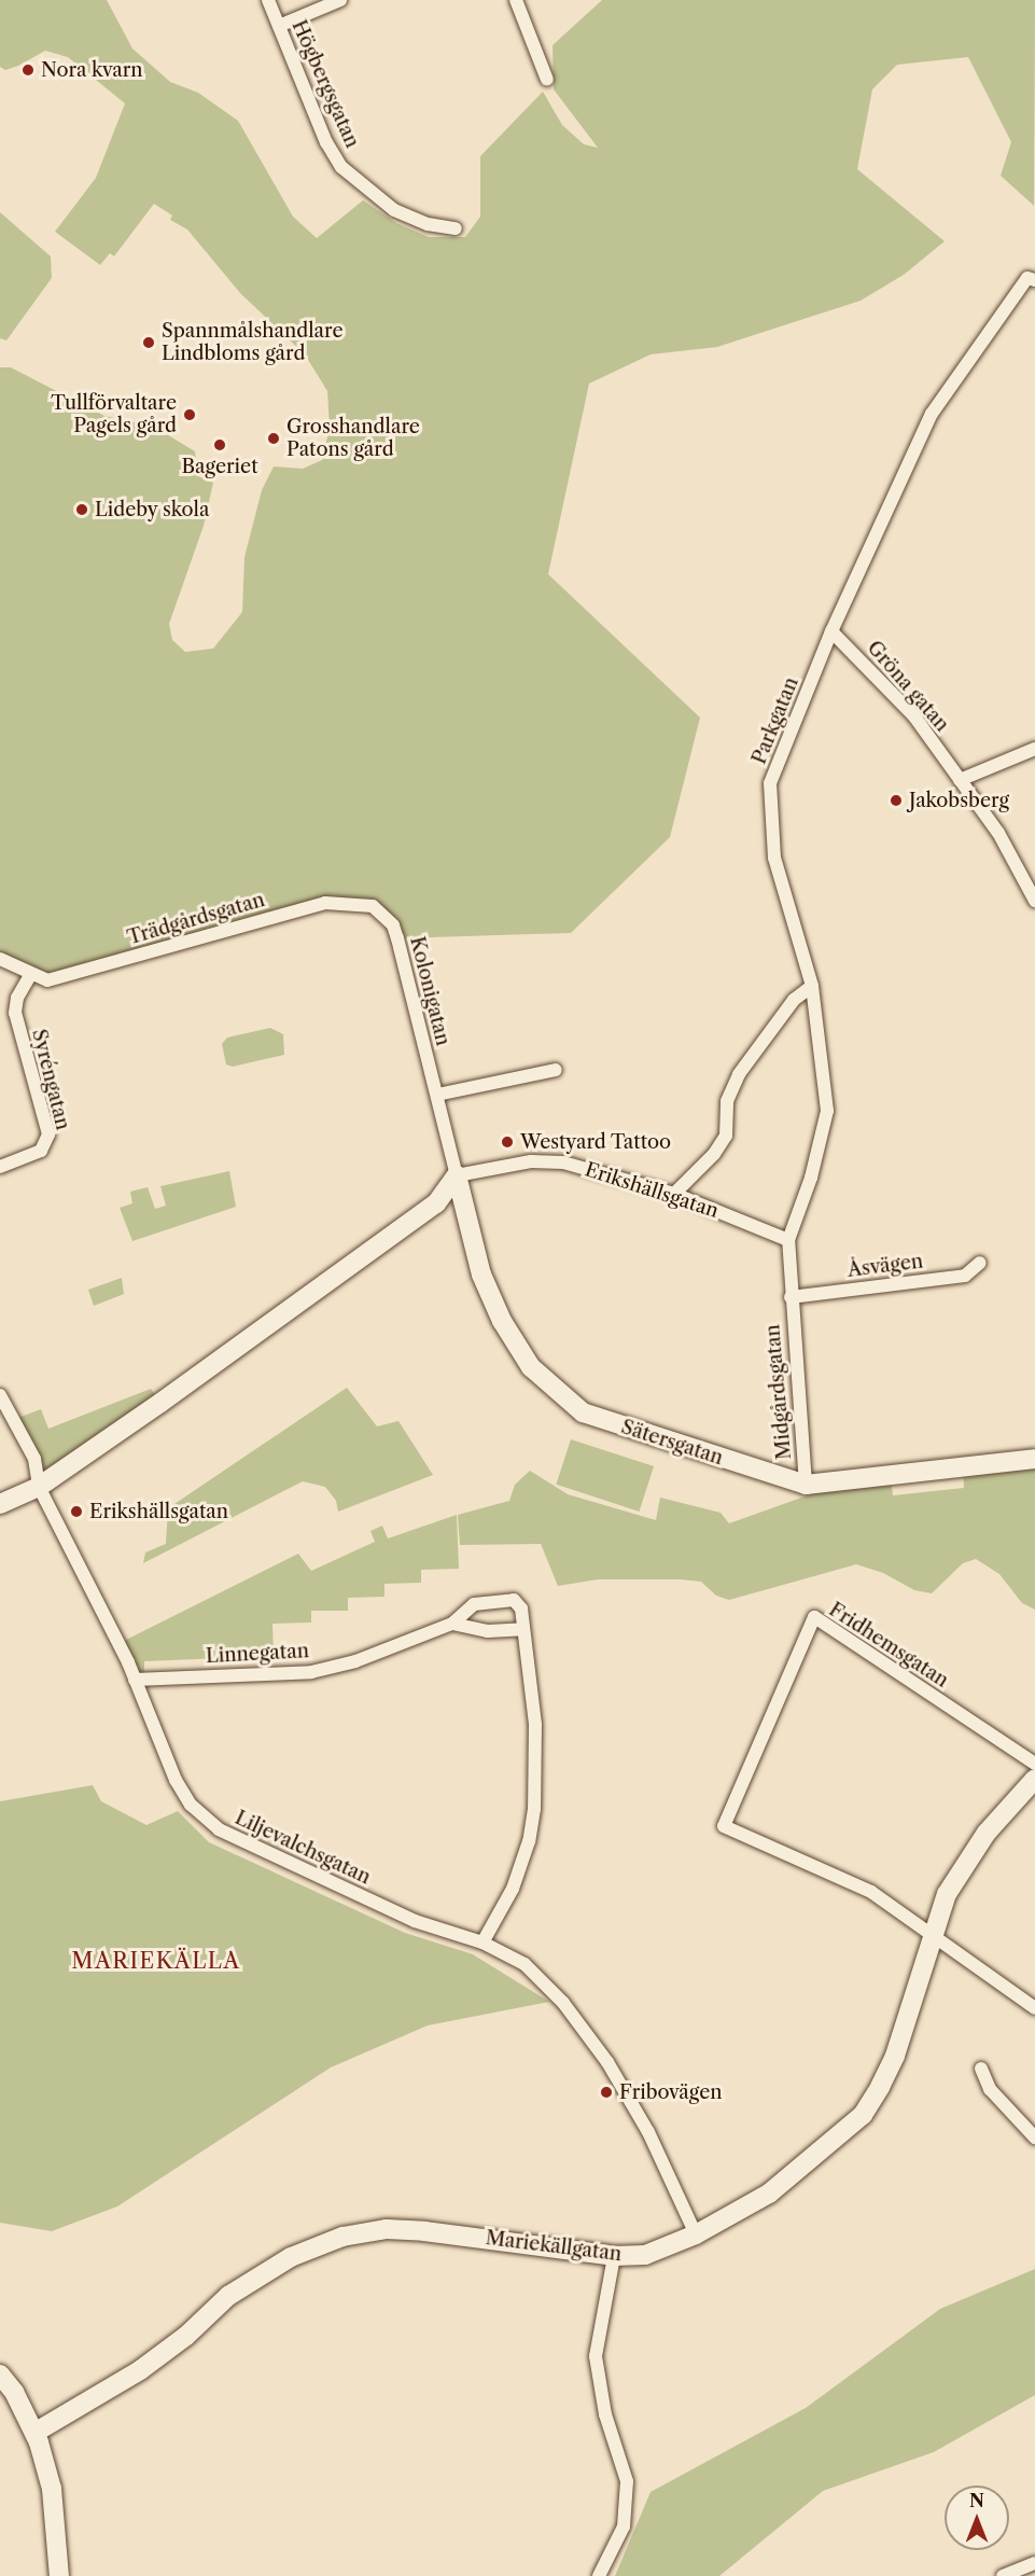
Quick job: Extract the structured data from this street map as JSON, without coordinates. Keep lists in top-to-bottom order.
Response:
{
  "streets": {
    "street": [
      "Högbergsgatan",
      "Gröna gatan",
      "Parkgatan",
      "Trädgårdsgatan",
      "Kolonigatan",
      "Syréngatan",
      "Erikshällsgatan",
      "Åsvägen",
      "Midgårdsgatan",
      "Sätersgatan",
      "Fridhemsgatan",
      "Linnegatan",
      "Liljevalchsgatan",
      "Mariekällgatan"
    ]
  },
  "crossings": [
    ["Gröna gatan", "Parkgatan"],
    ["Parkgatan", "Erikshällsgatan"],
    ["Parkgatan", "Åsvägen"],
    ["Parkgatan", "Midgårdsgatan"],
    ["Trädgårdsgatan", "Kolonigatan"],
    ["Trädgårdsgatan", "Syréngatan"],
    ["Kolonigatan", "Erikshällsgatan"],
    ["Kolonigatan", "Sätersgatan"],
    ["Erikshällsgatan", "Sätersgatan"],
    ["Åsvägen", "Midgårdsgatan"],
    ["Midgårdsgatan", "Sätersgatan"],
    ["Fridhemsgatan", "Mariekällgatan"],
    ["Linnegatan", "Liljevalchsgatan"],
    ["Liljevalchsgatan", "Mariekällgatan"]
  ],
  "districts": ["MARIEKÄLLA"],
  "places": [
    "Nora kvarn",
    "Spannmålshandlare Lindbloms gård",
    "Tullförvaltare Pagels gård",
    "Grosshandlare Patons gård",
    "Bageriet",
    "Lideby skola",
    "Jakobsberg",
    "Westyard Tattoo",
    "Erikshällsgatan",
    "Fribovägen"
  ],
  "north": "top"
}
